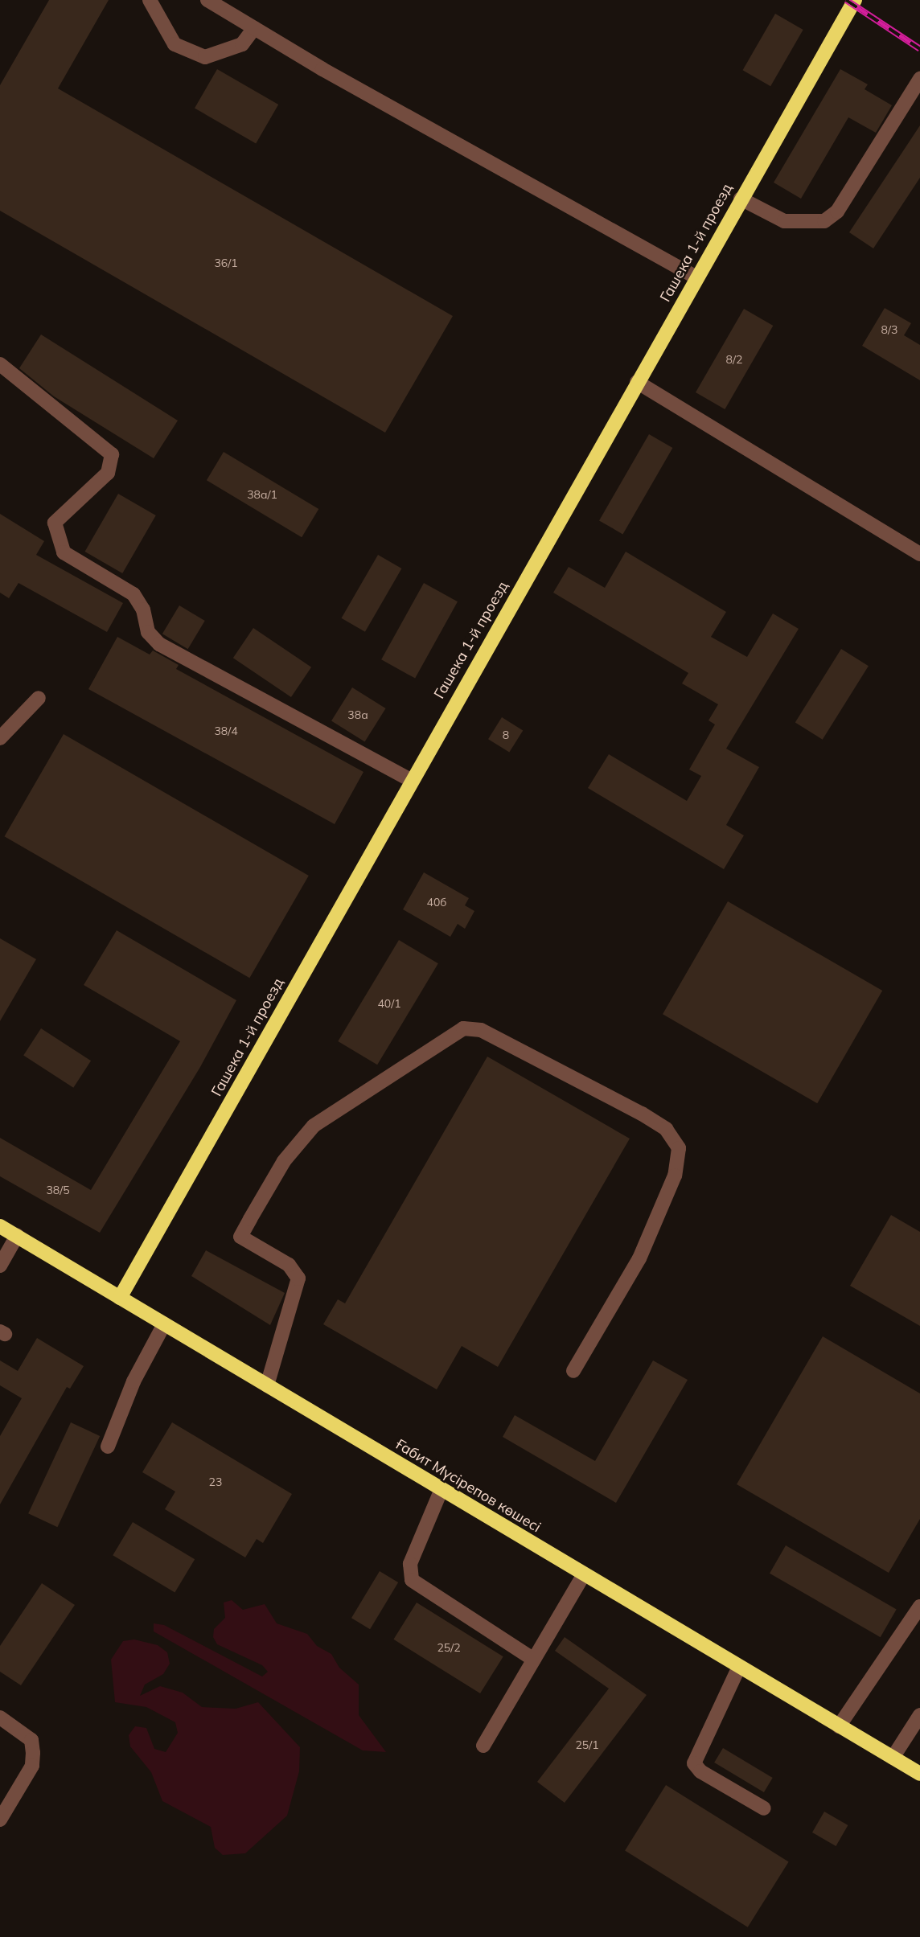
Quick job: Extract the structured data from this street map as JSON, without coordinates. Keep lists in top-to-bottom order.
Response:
{
  "streets": {
    "main road": ["Гашека 1-й проезд", "Ғабит Мүсірепов көшесі"]
  },
  "crossings": [
    ["Гашека 1-й проезд", "Ғабит Мүсірепов көшесі"]
  ],
  "house_numbers": [
    "36/1",
    "8/3",
    "8/2",
    "38а/1",
    "38а",
    "38/4",
    "8",
    "40б",
    "40/1",
    "38/5",
    "23",
    "25/2",
    "25/1"
  ]
}
